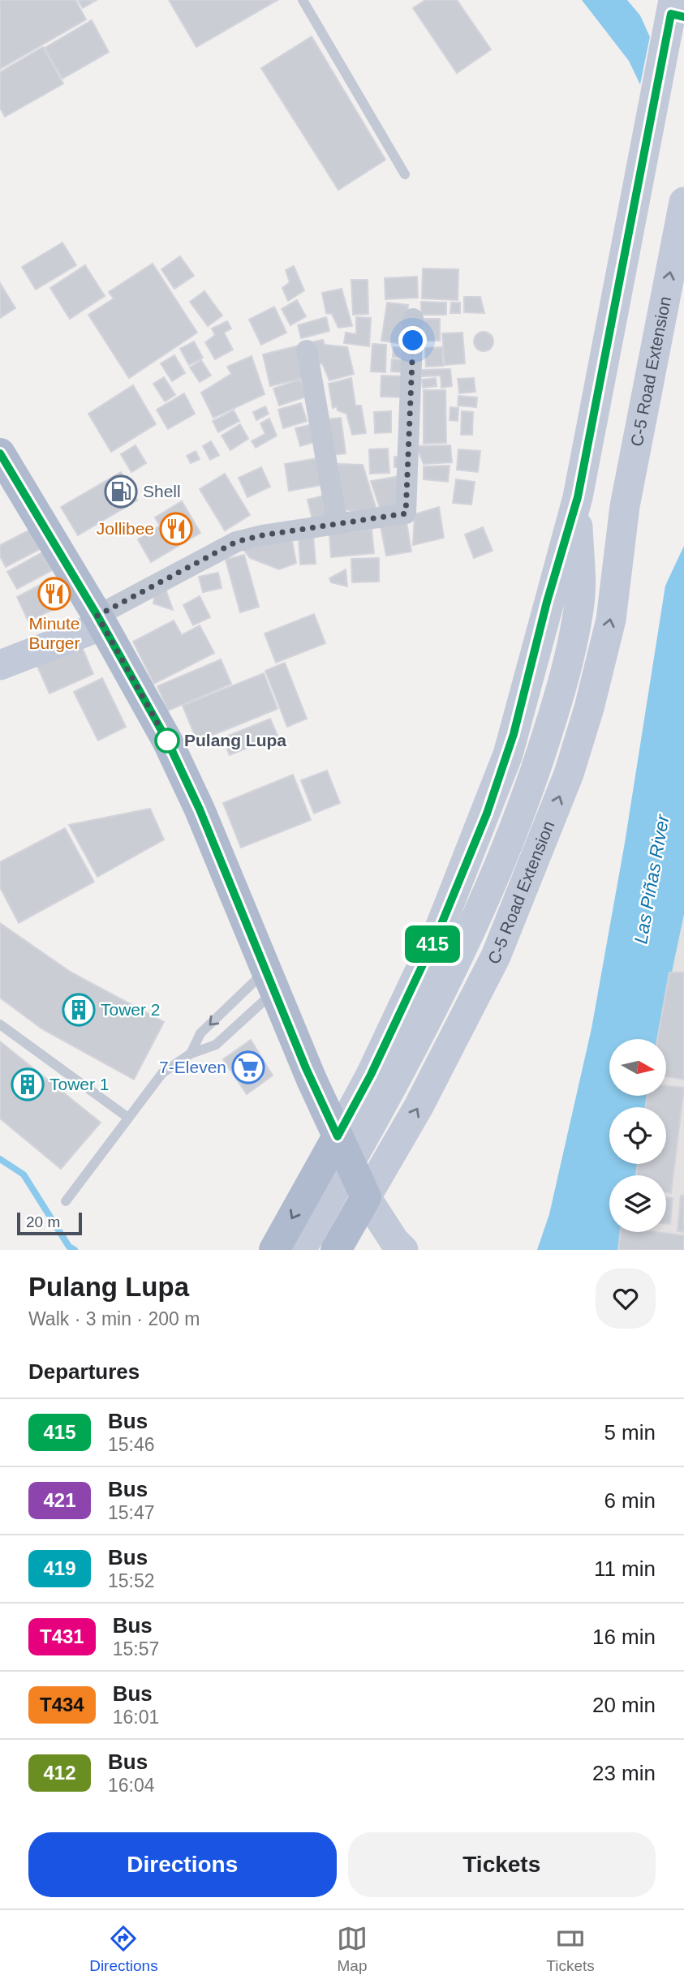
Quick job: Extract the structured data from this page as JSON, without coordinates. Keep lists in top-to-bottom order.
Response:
{
  "streets": {
    "main road": ["C-5 Road Extension"]
  },
  "water": ["Las Piñas River"],
  "places": {
    "fuel station": ["Shell"],
    "restaurant": ["Jollibee", "Minute Burger"],
    "other": ["Pulang Lupa"],
    "building": ["Tower 2", "Tower 1"],
    "supermarket": ["7-Eleven"]
  },
  "lines": ["bus line 415"],
  "scale_bar": "20 m",
  "north": "right",
  "page": {
    "on_map": "415",
    "scale": "20 m",
    "heading": [
      ["Pulang Lupa", "Walk · 3 min · 200 m"],
      "Departures"
    ],
    "list": [
      {
        "mark": "415",
        "name": "Bus",
        "note": "15:46",
        "value": "5 min"
      },
      {
        "mark": "421",
        "name": "Bus",
        "note": "15:47",
        "value": "6 min"
      },
      {
        "mark": "419",
        "name": "Bus",
        "note": "15:52",
        "value": "11 min"
      },
      {
        "mark": "T431",
        "name": "Bus",
        "note": "15:57",
        "value": "16 min"
      },
      {
        "mark": "T434",
        "name": "Bus",
        "note": "16:01",
        "value": "20 min"
      },
      {
        "mark": "412",
        "name": "Bus",
        "note": "16:04",
        "value": "23 min"
      }
    ],
    "buttons": ["Directions", "Tickets"],
    "tabs": ["Directions", "Map", "Tickets"]
  }
}
